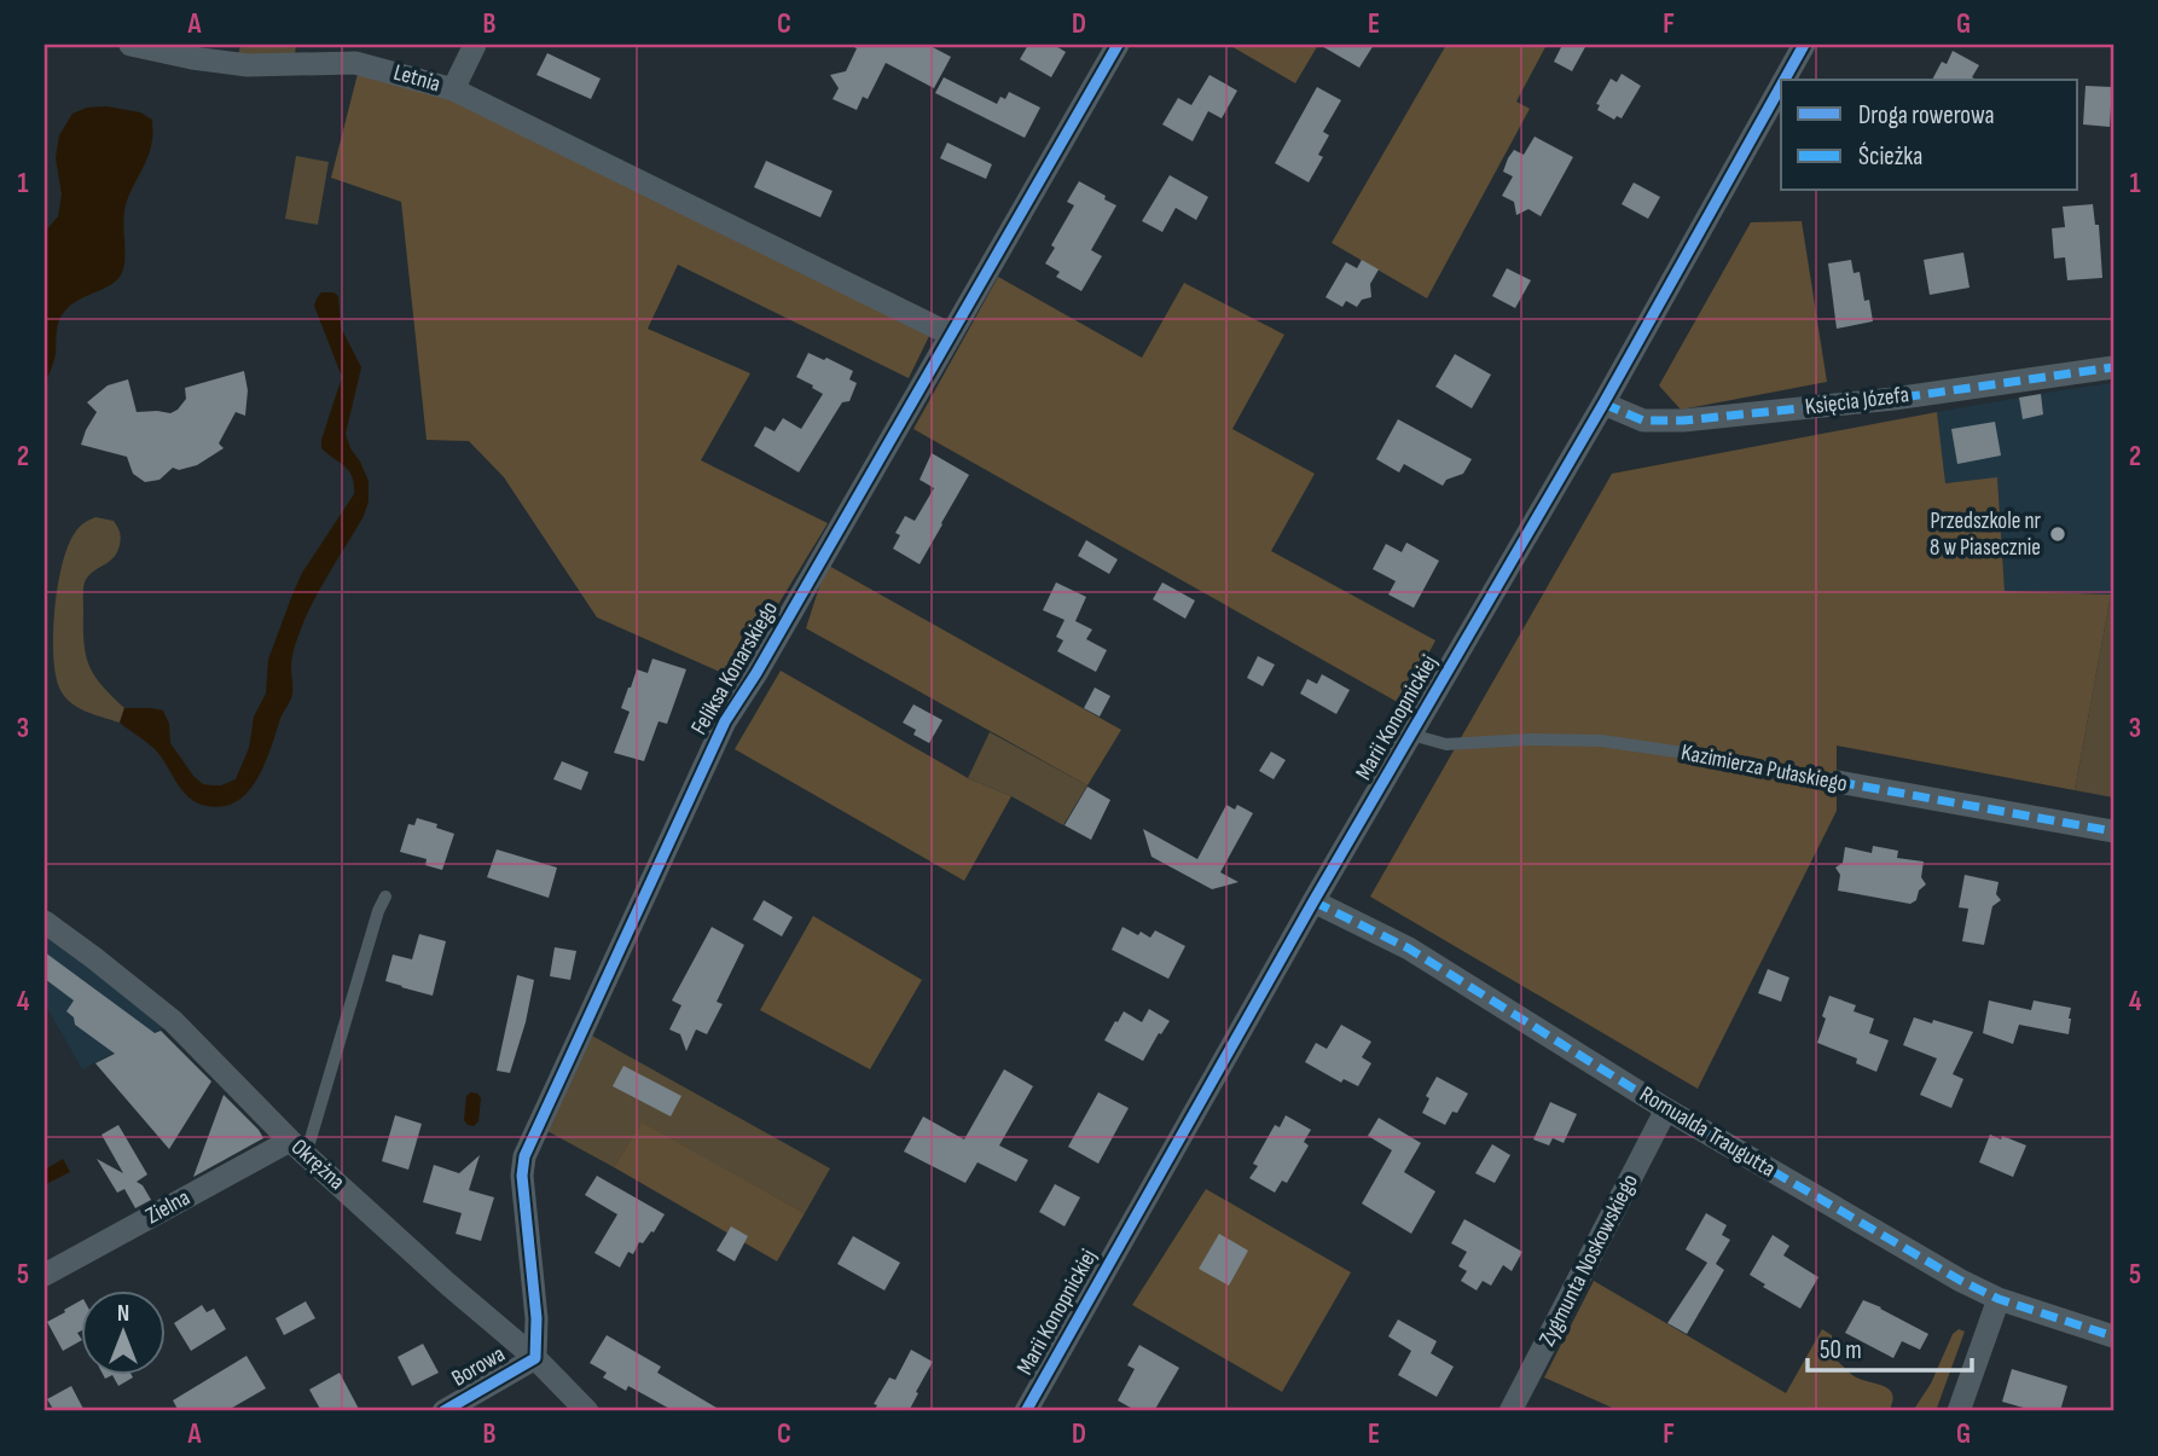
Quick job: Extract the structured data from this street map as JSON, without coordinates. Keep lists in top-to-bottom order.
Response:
{
  "streets": {
    "street": [
      "Letnia",
      "Księcia Józefa",
      "Feliksa Konarskiego",
      "Marii Konopnickiej",
      "Kazimierza Pułaskiego",
      "Romualda Traugutta",
      "Okrężna",
      "Zielna",
      "Zygmunta Noskowskiego",
      "Borowa"
    ]
  },
  "crossings": [
    ["Letnia", "Feliksa Konarskiego"],
    ["Księcia Józefa", "Marii Konopnickiej"],
    ["Feliksa Konarskiego", "Okrężna"],
    ["Feliksa Konarskiego", "Borowa"],
    ["Marii Konopnickiej", "Kazimierza Pułaskiego"],
    ["Marii Konopnickiej", "Romualda Traugutta"],
    ["Romualda Traugutta", "Zygmunta Noskowskiego"],
    ["Okrężna", "Zielna"],
    ["Okrężna", "Borowa"]
  ],
  "places": ["Przedszkole nr 8 w Piasecznie"],
  "legend": ["Droga rowerowa", "Ścieżka"],
  "scale_bar": "50 m",
  "north": "top",
  "grid": {
    "columns": [
      "A",
      "B",
      "C",
      "D",
      "E",
      "F",
      "G"
    ],
    "rows": [
      "1",
      "2",
      "3",
      "4",
      "5"
    ]
  }
}
